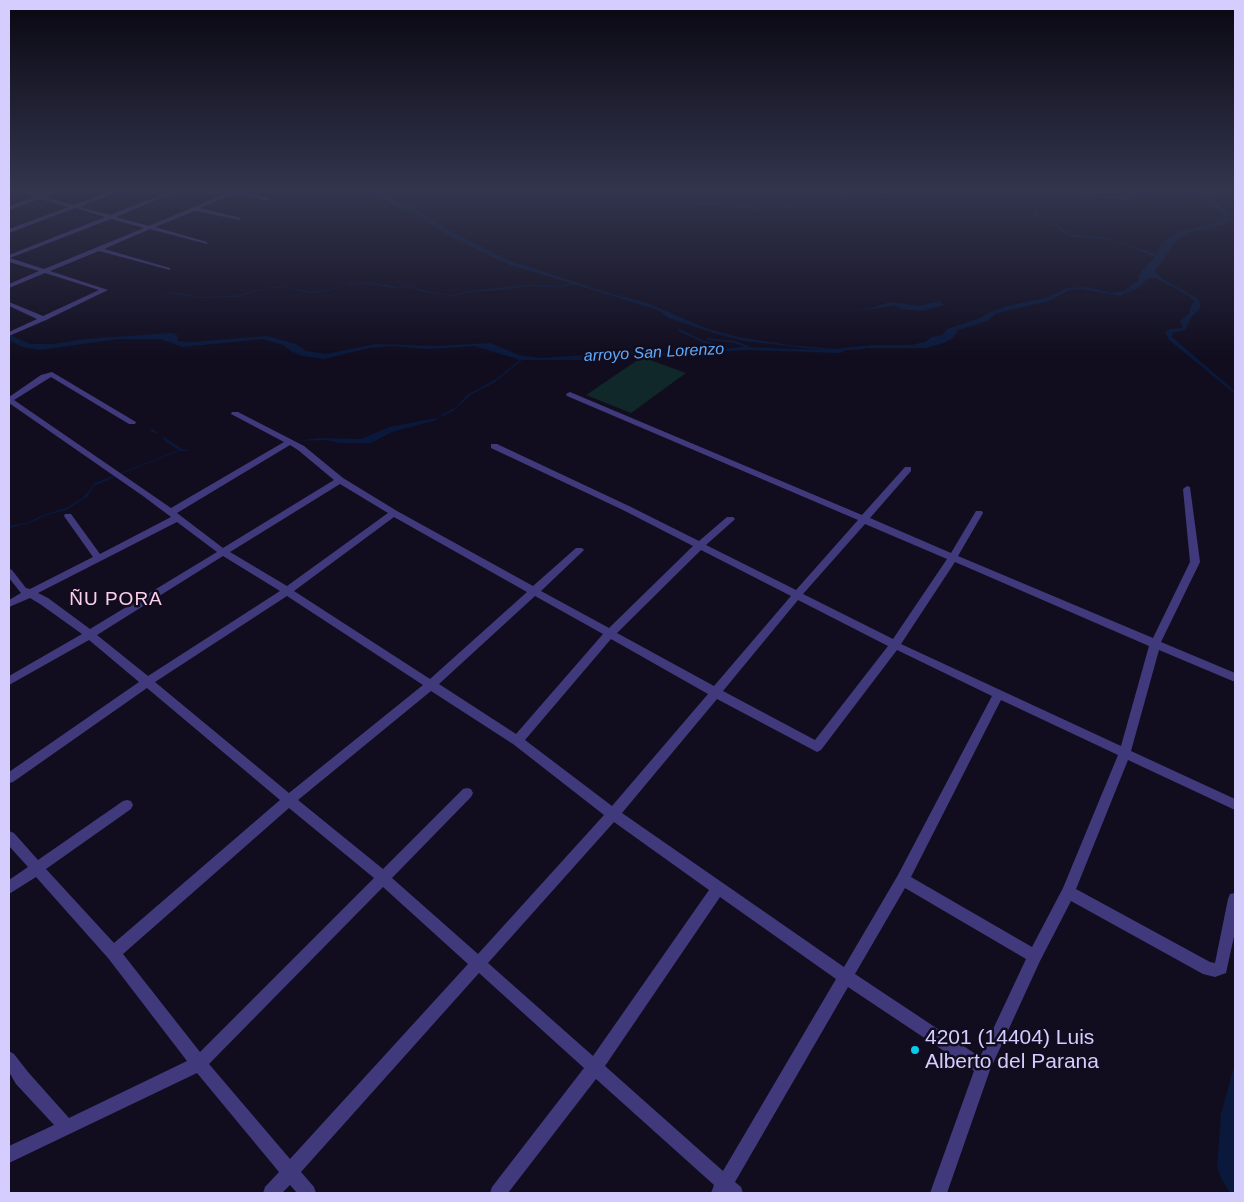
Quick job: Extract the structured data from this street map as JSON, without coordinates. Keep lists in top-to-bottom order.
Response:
{
  "districts": ["ÑU PORA"],
  "water": ["arroyo San Lorenzo"],
  "places": ["4201 (14404) Luis Alberto del Parana"]
}
